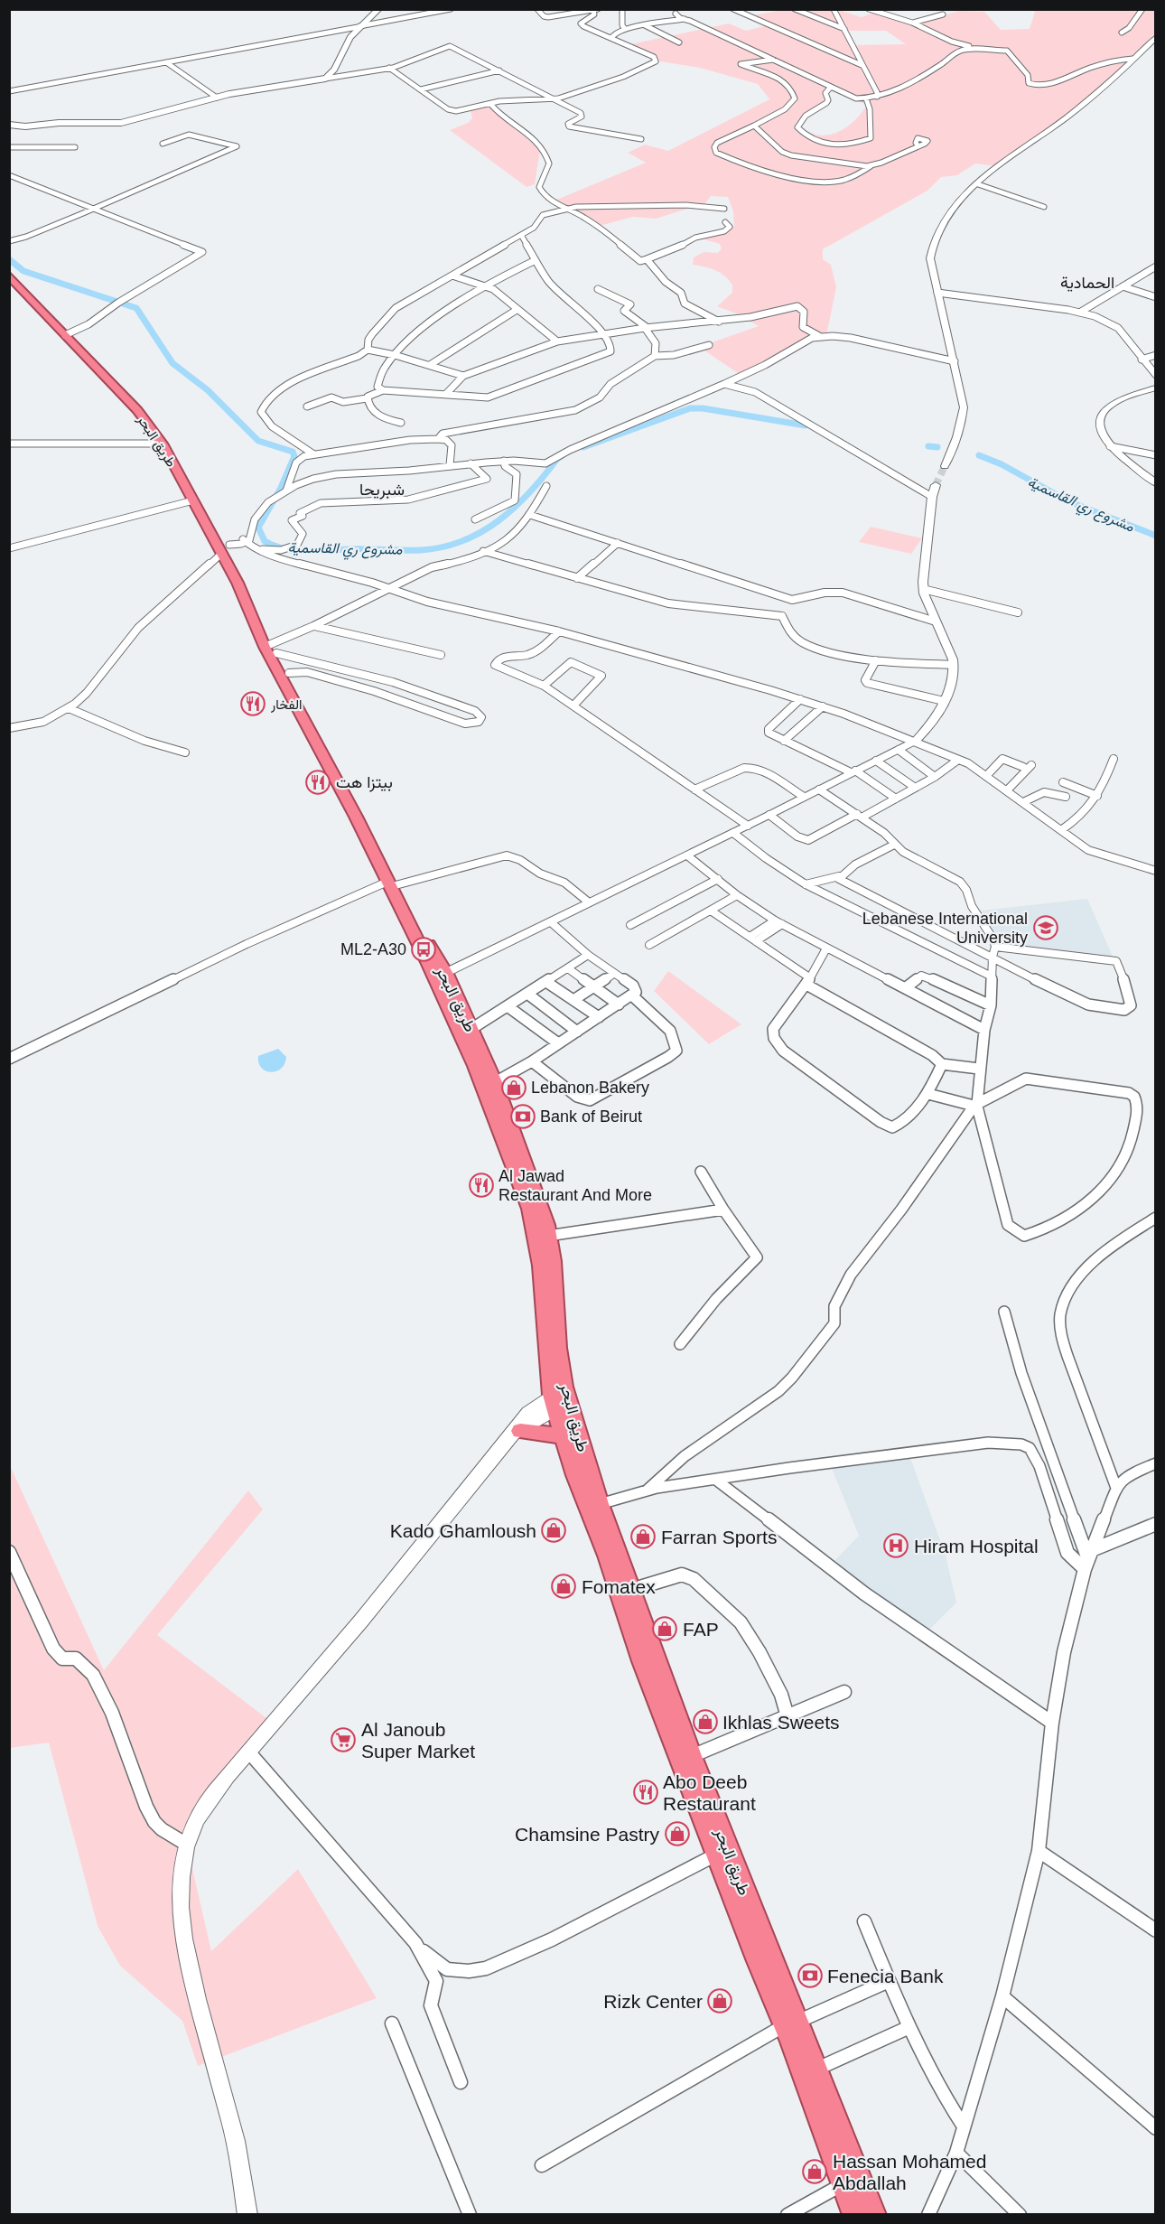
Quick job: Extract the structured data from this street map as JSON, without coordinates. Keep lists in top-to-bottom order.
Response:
{
  "streets": {
    "highway": ["طريق البحر"]
  },
  "districts": ["الحمادية", "شبريحا"],
  "water": ["مشروع ري القاسمية"],
  "places": {
    "restaurant": [
      "الفخار",
      "بيتزا هت",
      "Al Jawad Restaurant And More",
      "Abo Deeb Restaurant"
    ],
    "school or university": ["Lebanese International University"],
    "bus stop": ["ML2-A30"],
    "shop": [
      "Lebanon Bakery",
      "Kado Ghamloush",
      "Farran Sports",
      "Fomatex",
      "FAP",
      "Ikhlas Sweets",
      "Chamsine Pastry",
      "Rizk Center",
      "Hassan Mohamed Abdallah"
    ],
    "bank": ["Bank of Beirut", "Fenecia Bank"],
    "hospital": ["Hiram Hospital"],
    "supermarket": ["Al Janoub Super Market"]
  }
}
